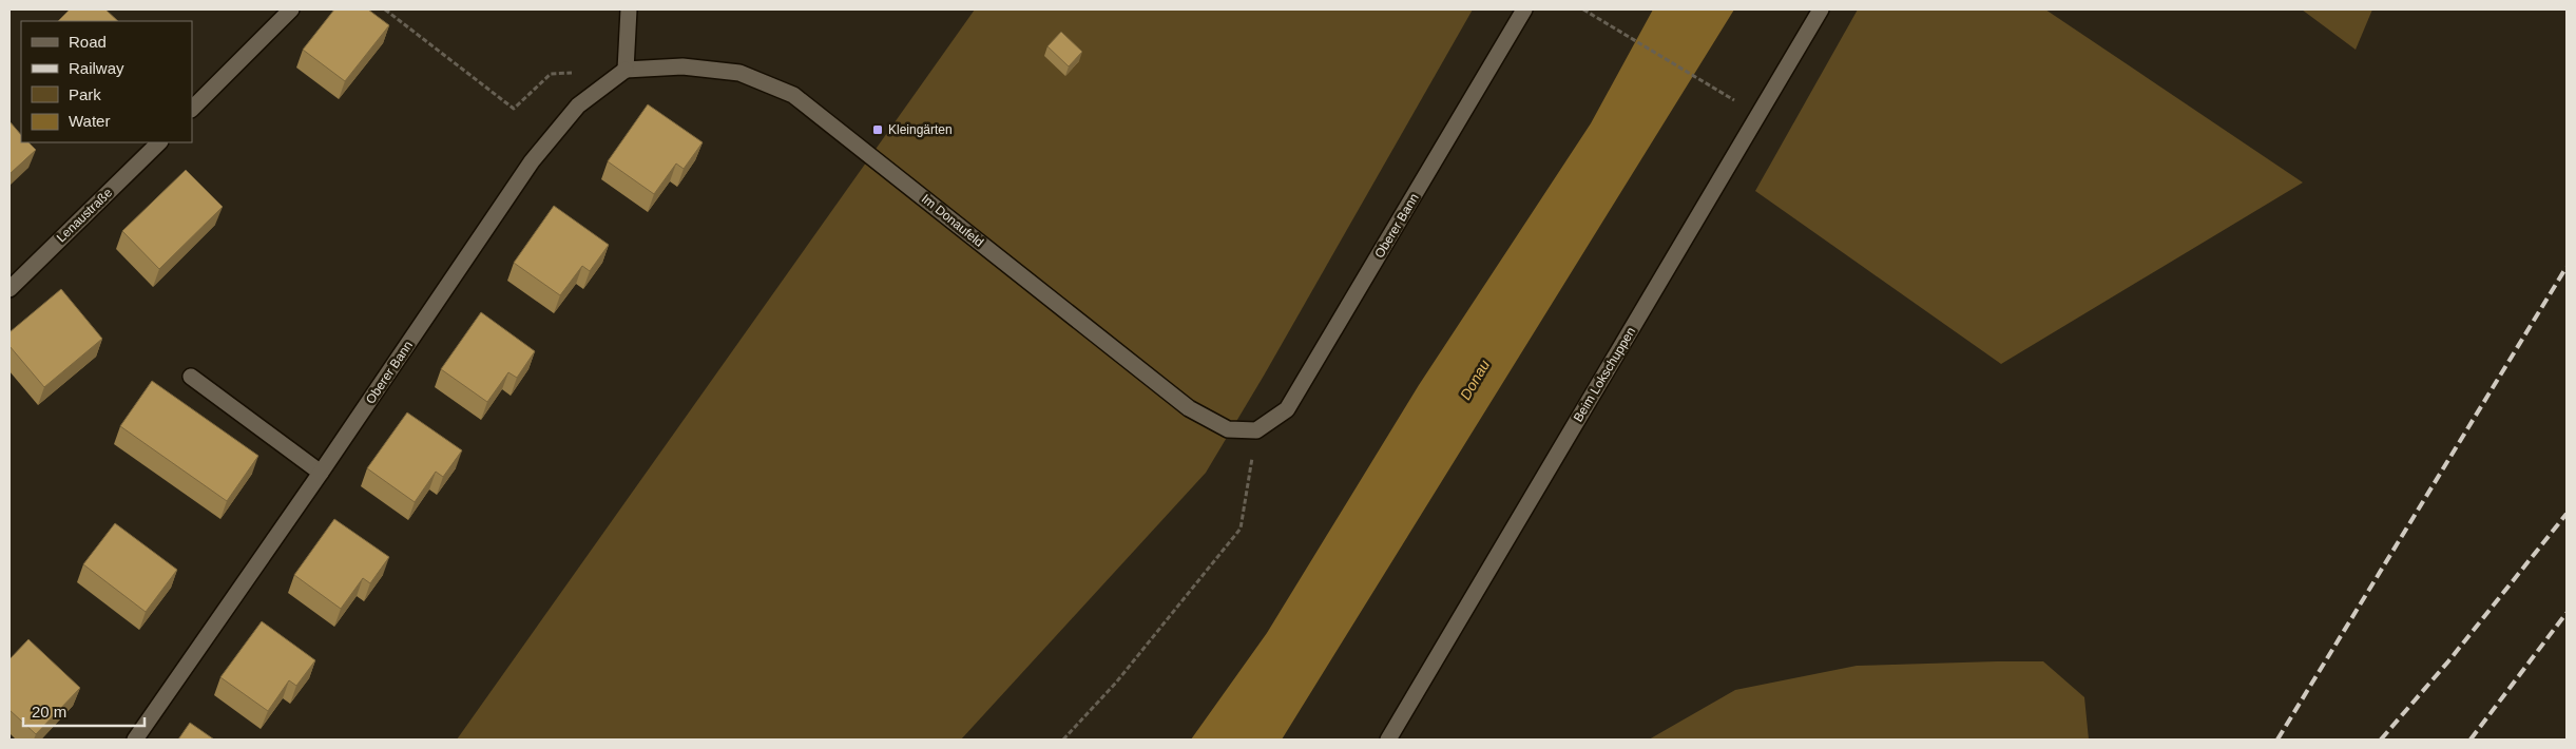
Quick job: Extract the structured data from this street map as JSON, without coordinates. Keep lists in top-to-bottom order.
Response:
{
  "streets": {
    "street": [
      "Lenaustraße",
      "Im Donaufeld",
      "Oberer Bann",
      "Beim Lokschuppen"
    ]
  },
  "crossings": [
    ["Im Donaufeld", "Oberer Bann"]
  ],
  "water": ["Donau"],
  "places": {
    "transit": ["Kleingärten"]
  },
  "legend": [
    "Road",
    "Railway",
    "Park",
    "Water"
  ],
  "scale_bar": "20 m"
}
